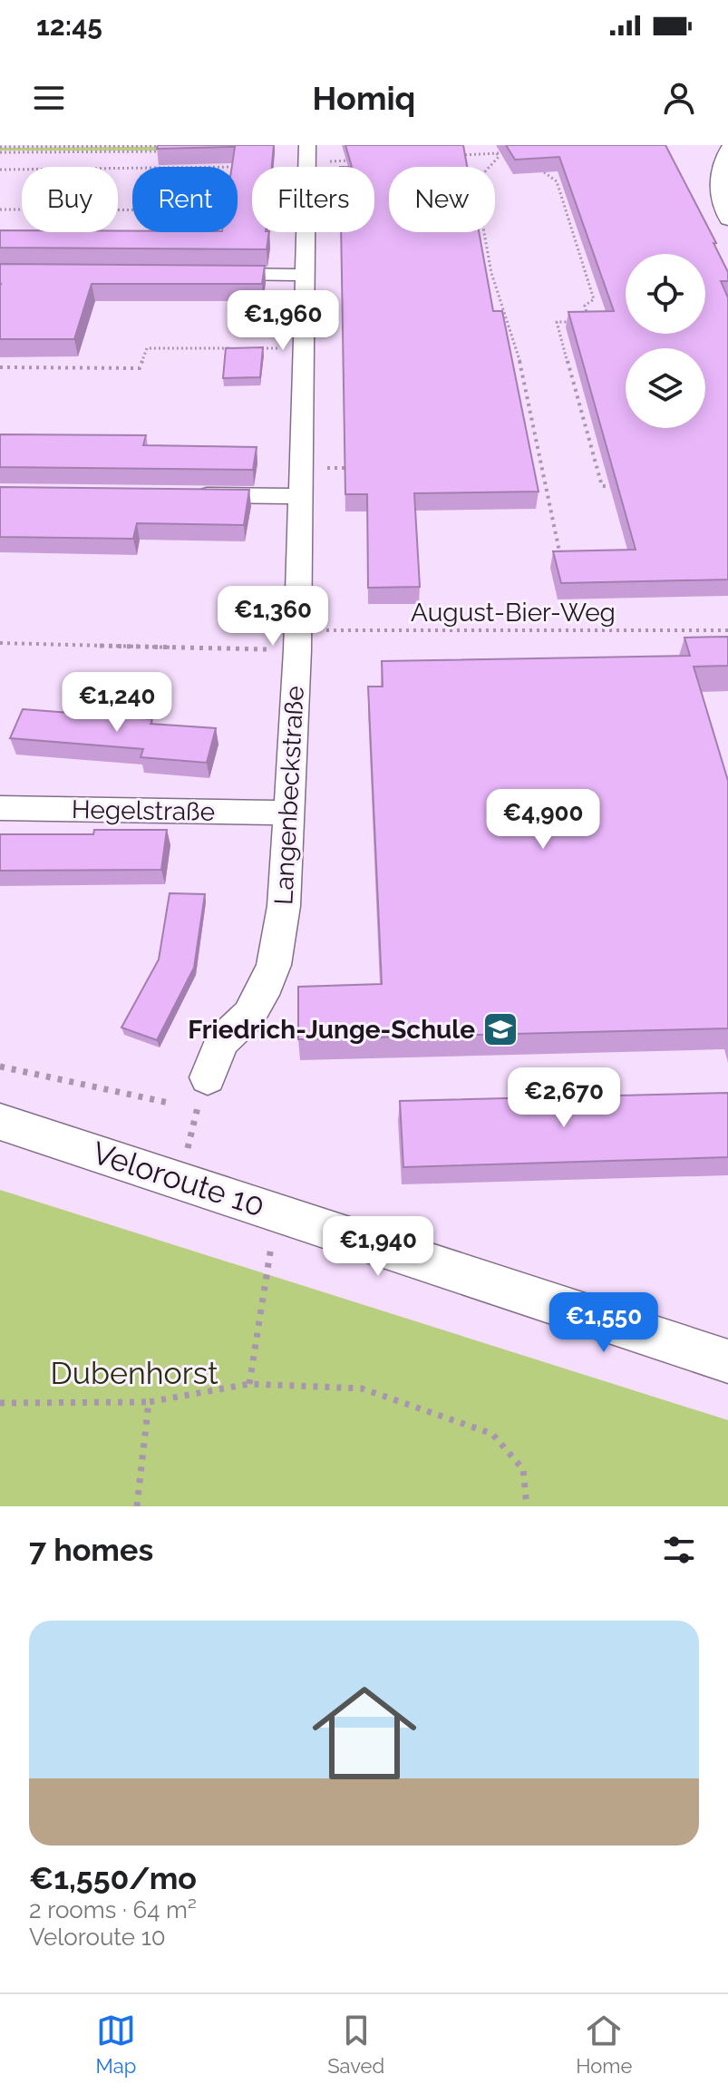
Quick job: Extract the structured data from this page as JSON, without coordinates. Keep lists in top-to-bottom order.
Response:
{
  "streets": {
    "street": ["Langenbeckstraße", "Hegelstraße", "Veloroute 10"],
    "path": ["August-Bier-Weg"]
  },
  "crossings": [
    ["August-Bier-Weg", "Langenbeckstraße"],
    ["Langenbeckstraße", "Hegelstraße"]
  ],
  "parks": ["Dubenhorst"],
  "places": {
    "school or university": ["Friedrich-Junge-Schule"]
  },
  "page": {
    "status": "12:45",
    "header": "Homiq",
    "chip": [
      "Buy",
      "Rent",
      "Filters",
      "New"
    ],
    "price": [
      "€1,960",
      "€1,360",
      "€1,240",
      "€4,900",
      "€2,670",
      "€1,940",
      "€1,550"
    ],
    "heading": "7 homes",
    "list": [
      {
        "name": "€1,550/mo",
        "note": "2 rooms · 64 m² · Veloroute 10"
      }
    ],
    "tabs": ["Map", "Saved", "Home"]
  }
}
